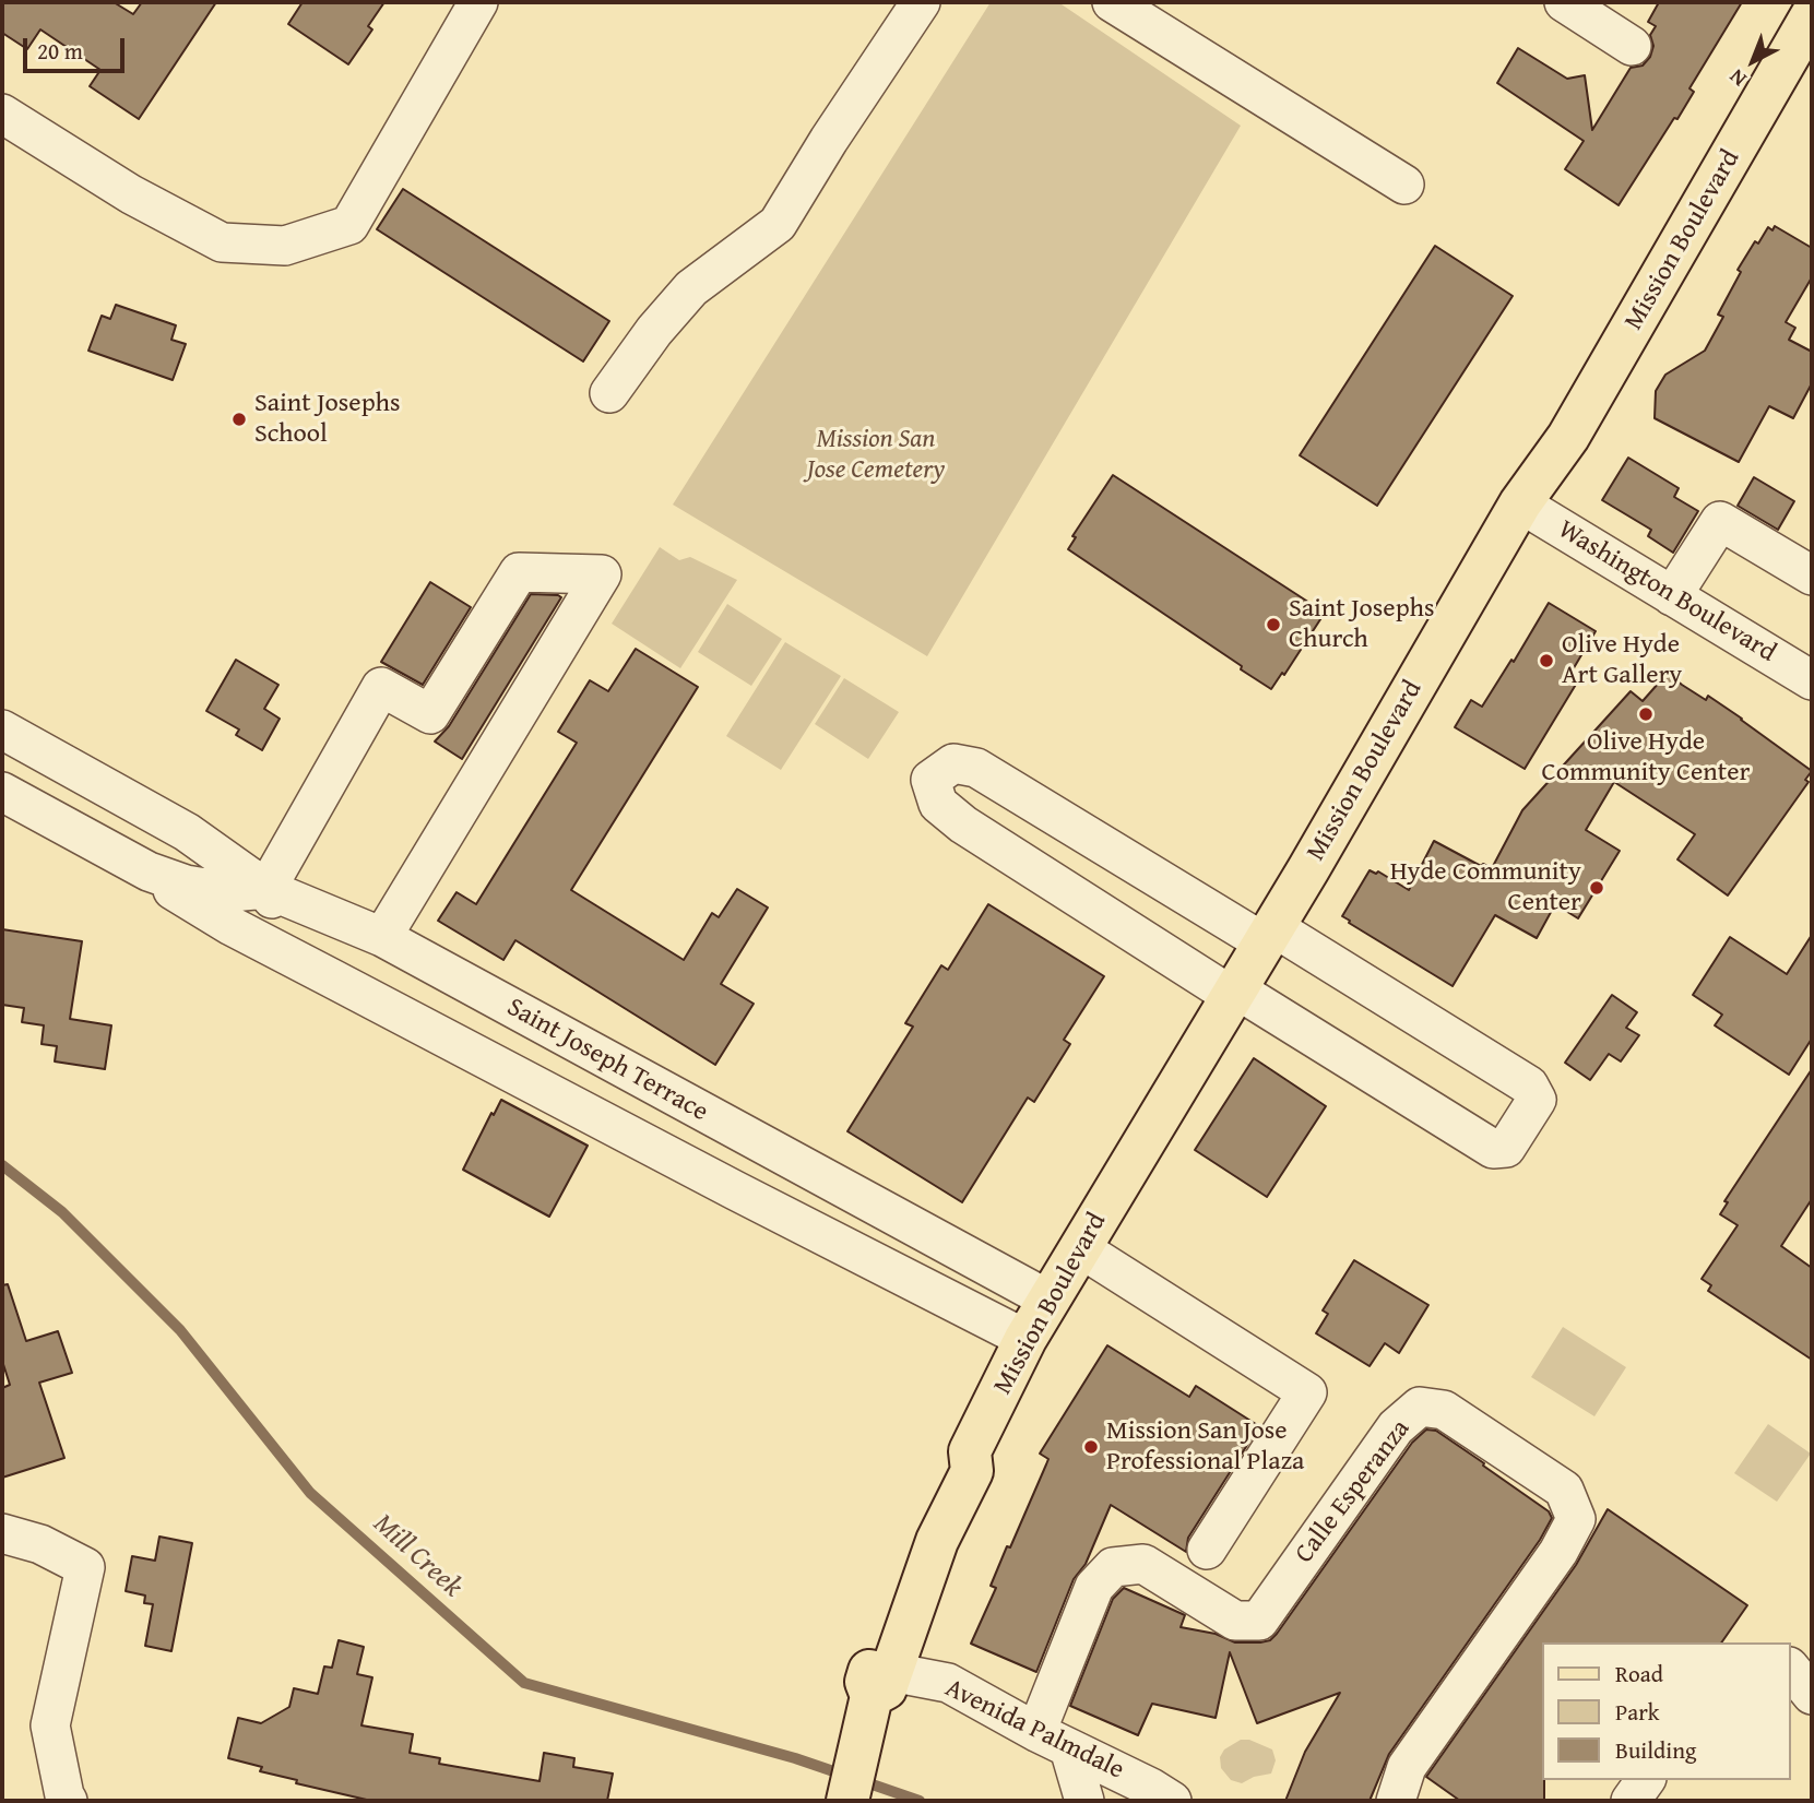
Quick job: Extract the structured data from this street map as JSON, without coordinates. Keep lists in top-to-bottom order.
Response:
{
  "streets": {
    "main road": ["Mission Boulevard"],
    "street": [
      "Washington Boulevard",
      "Saint Joseph Terrace",
      "Calle Esperanza",
      "Avenida Palmdale"
    ]
  },
  "crossings": [
    ["Mission Boulevard", "Washington Boulevard"],
    ["Mission Boulevard", "Saint Joseph Terrace"],
    ["Mission Boulevard", "Avenida Palmdale"],
    ["Calle Esperanza", "Avenida Palmdale"]
  ],
  "water": ["Mill Creek"],
  "parks": ["Mission San Jose Cemetery"],
  "places": [
    "Saint Josephs School",
    "Saint Josephs Church",
    "Olive Hyde Art Gallery",
    "Olive Hyde Community Center",
    "Hyde Community Center",
    "Mission San Jose Professional Plaza"
  ],
  "legend": ["Road", "Park", "Building"],
  "scale_bar": "20 m",
  "north": "bottom left"
}
